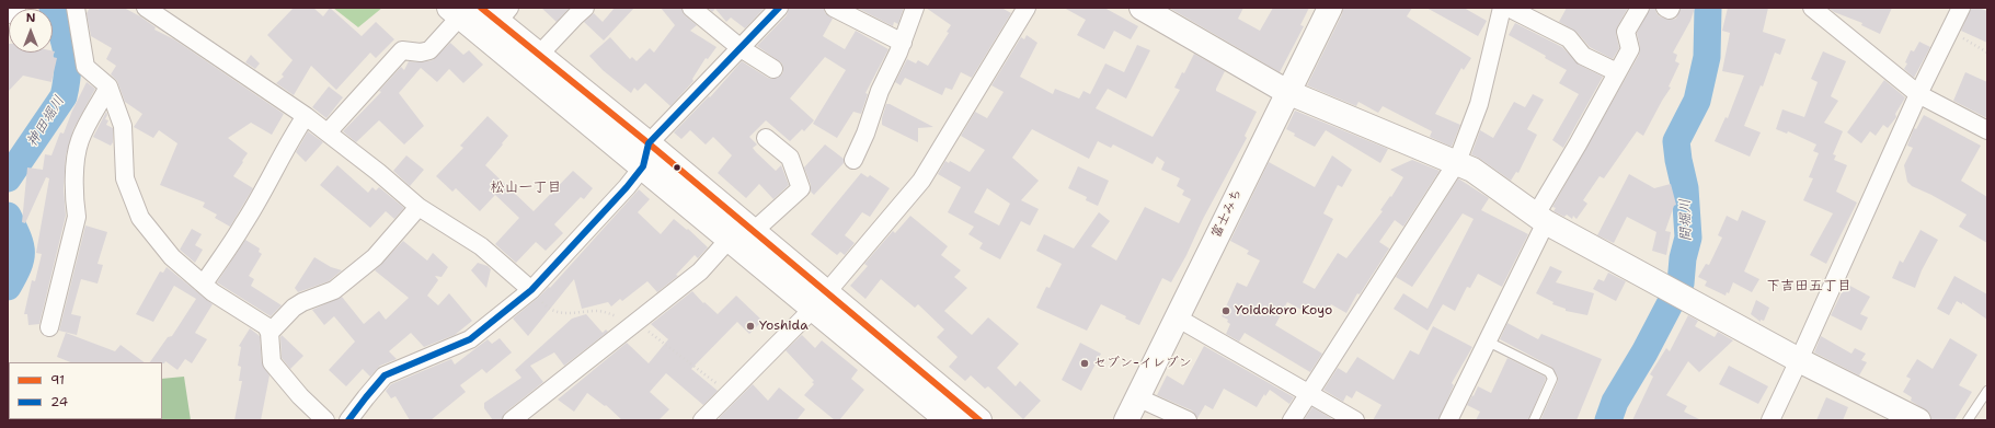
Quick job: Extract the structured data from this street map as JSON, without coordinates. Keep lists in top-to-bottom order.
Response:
{
  "streets": {
    "main road": ["富士みち"]
  },
  "districts": ["松山一丁目", "下吉田五丁目"],
  "water": ["神田堀川", "間堀川"],
  "places": ["Yoidokoro Koyo", "Yoshida", "セブン-イレブン"],
  "lines": ["transit line 91", "transit line 24"],
  "legend": ["91", "24"],
  "north": "top"
}
